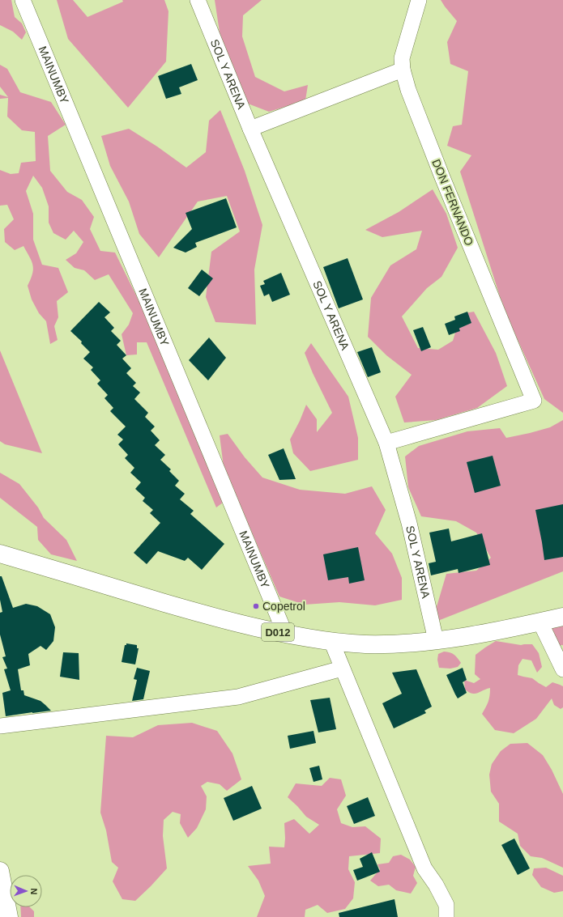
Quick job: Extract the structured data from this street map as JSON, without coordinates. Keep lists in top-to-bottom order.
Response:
{
  "streets": {
    "main road": ["D012"],
    "street": ["MAINUMBY", "SOL Y ARENA", "DON FERNANDO"]
  },
  "crossings": [
    ["MAINUMBY", "D012"],
    ["SOL Y ARENA", "DON FERNANDO"],
    ["SOL Y ARENA", "D012"]
  ],
  "places": ["Copetrol"],
  "north": "right"
}
